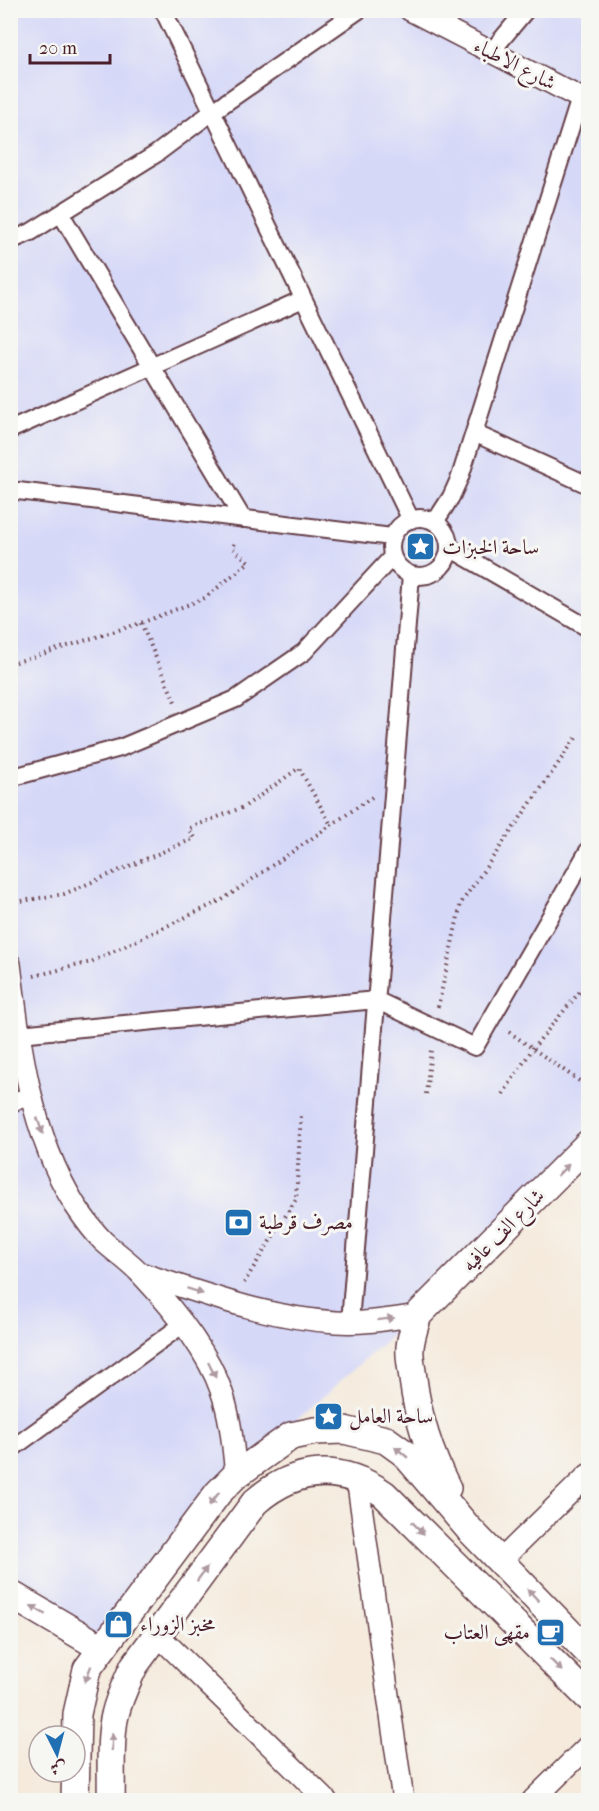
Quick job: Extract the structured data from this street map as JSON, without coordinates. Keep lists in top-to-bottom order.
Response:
{
  "streets": {
    "street": ["شارع الاطباء", "شارع الف عافيه"]
  },
  "one_way": ["شارع الف عافيه"],
  "places": {
    "place": ["ساحة الخبزات", "ساحة العامل"],
    "bank": ["مصرف قرطبة"],
    "shop": ["مخبز الزوراء"],
    "cafe": ["مقهى العتاب"]
  },
  "scale_bar": "20 m",
  "north": "bottom"
}
